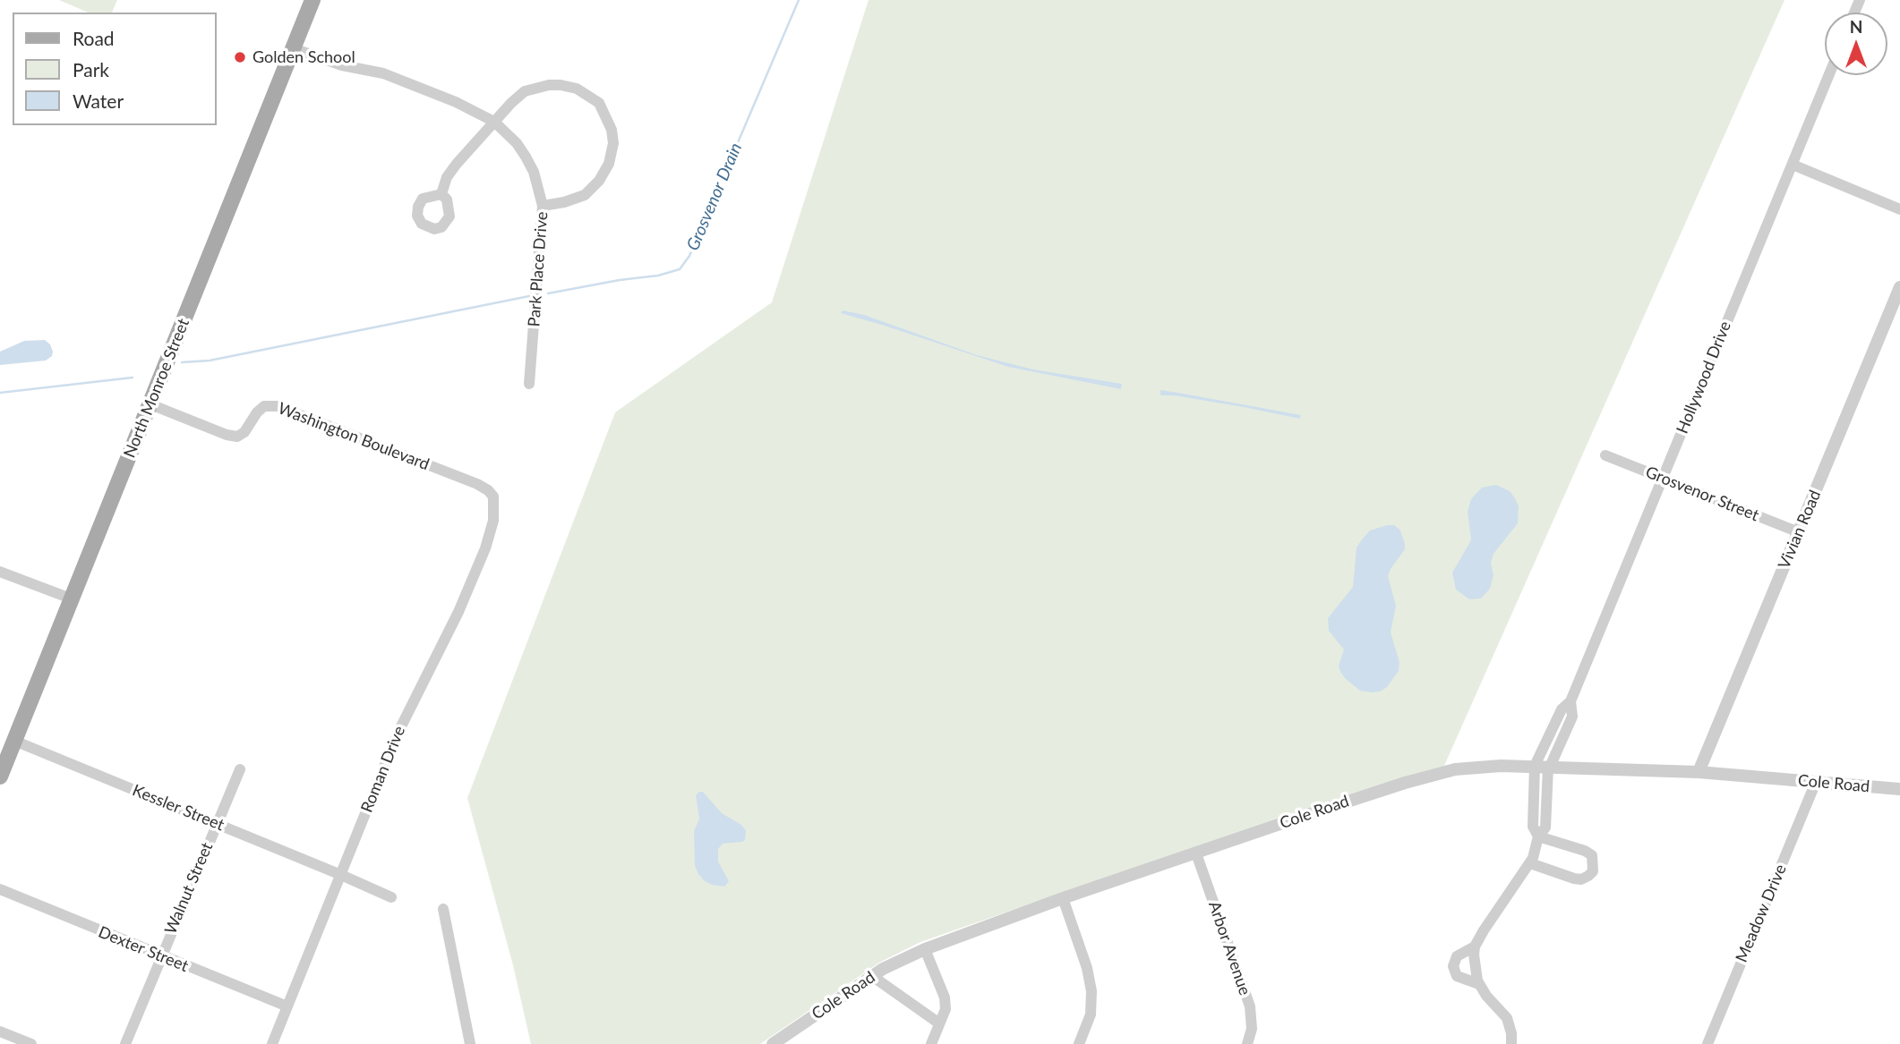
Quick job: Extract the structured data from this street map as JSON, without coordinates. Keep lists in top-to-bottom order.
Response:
{
  "streets": {
    "main road": ["North Monroe Street"],
    "street": [
      "Park Place Drive",
      "Hollywood Drive",
      "Washington Boulevard",
      "Grosvenor Street",
      "Vivian Road",
      "Roman Drive",
      "Cole Road",
      "Kessler Street",
      "Walnut Street",
      "Meadow Drive",
      "Arbor Avenue",
      "Dexter Street"
    ]
  },
  "crossings": [
    ["Park Place Drive", "North Monroe Street"],
    ["Hollywood Drive", "Grosvenor Street"],
    ["Hollywood Drive", "Cole Road"],
    ["North Monroe Street", "Washington Boulevard"],
    ["North Monroe Street", "Kessler Street"],
    ["Washington Boulevard", "Roman Drive"],
    ["Grosvenor Street", "Vivian Road"],
    ["Vivian Road", "Cole Road"],
    ["Roman Drive", "Kessler Street"],
    ["Roman Drive", "Dexter Street"],
    ["Cole Road", "Meadow Drive"],
    ["Cole Road", "Arbor Avenue"],
    ["Kessler Street", "Walnut Street"],
    ["Walnut Street", "Dexter Street"]
  ],
  "water": ["Grosvenor Drain"],
  "places": ["Golden School"],
  "legend": ["Road", "Park", "Water"],
  "north": "top"
}
